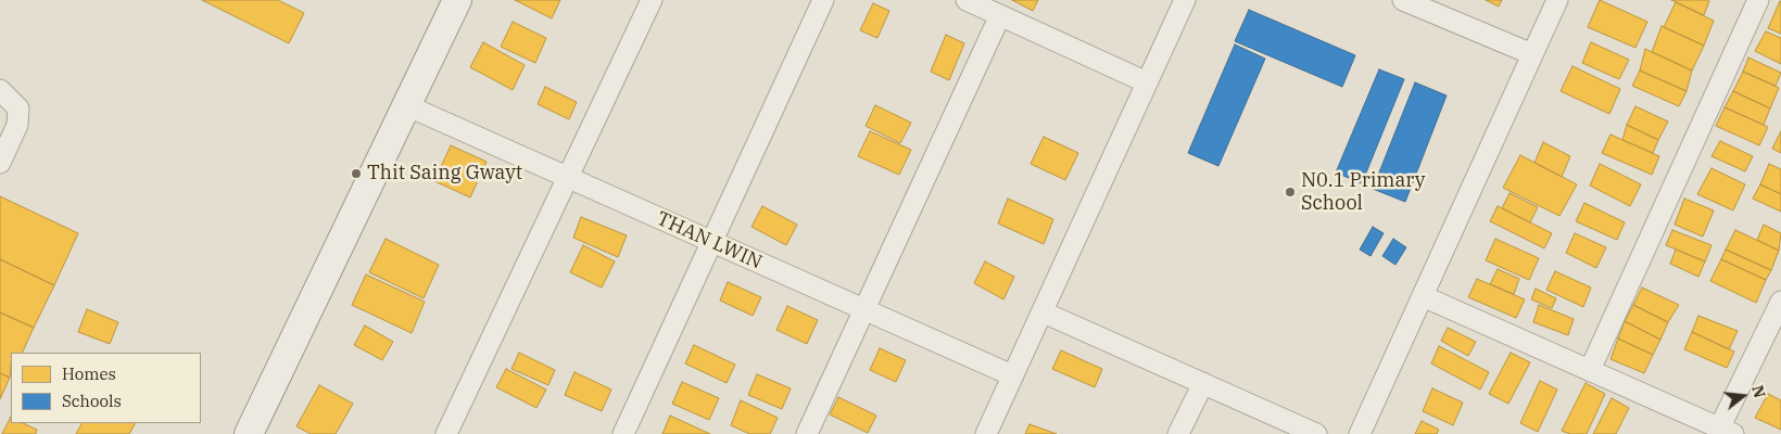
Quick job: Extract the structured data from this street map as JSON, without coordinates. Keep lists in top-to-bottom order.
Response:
{
  "streets": {
    "street": ["THAN LWIN"]
  },
  "places": ["Thit Saing Gwayt", "N0.1 Primary School"],
  "legend": ["Homes", "Schools"],
  "north": "right"
}
